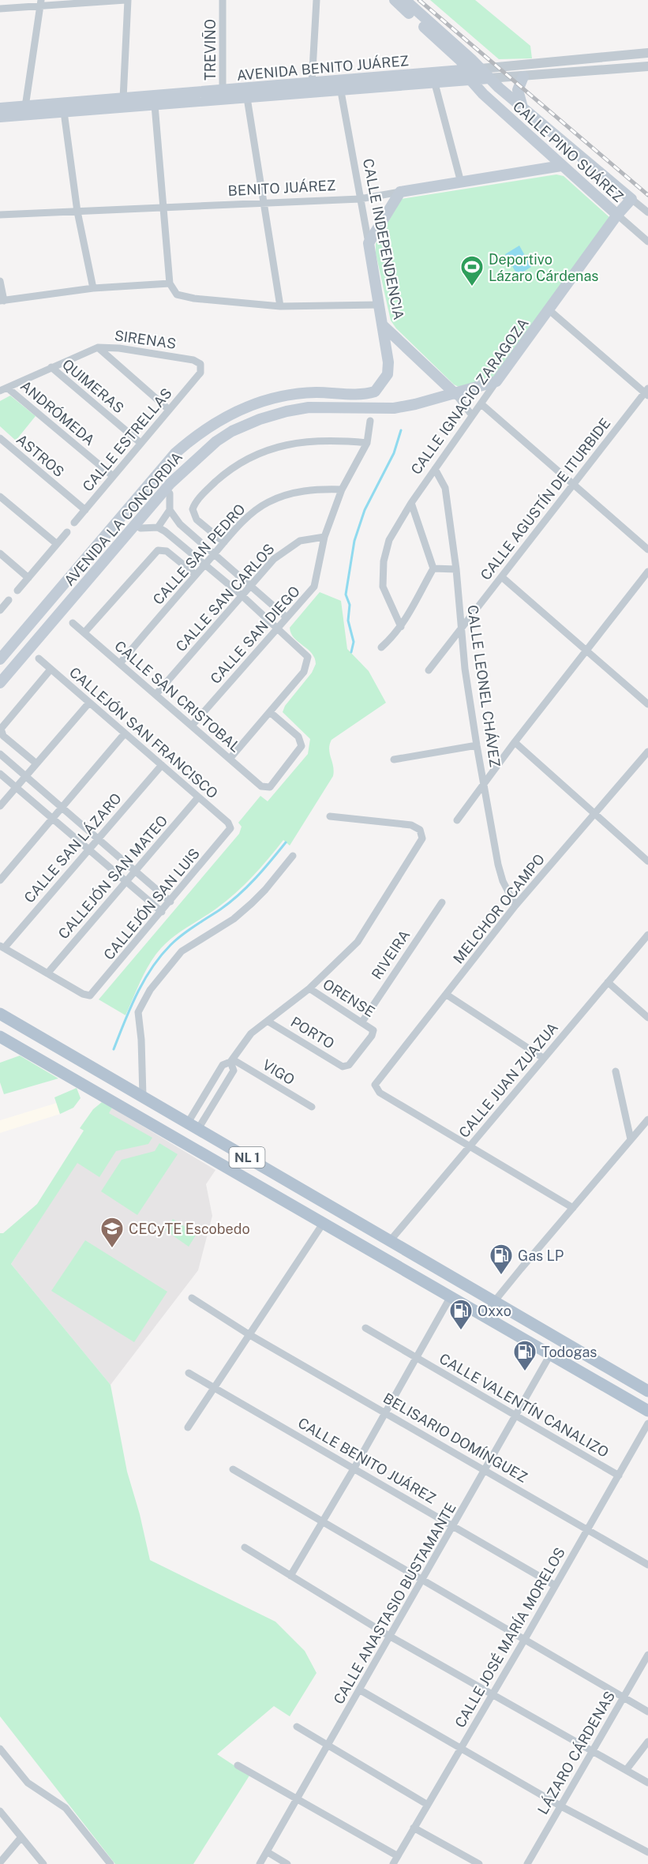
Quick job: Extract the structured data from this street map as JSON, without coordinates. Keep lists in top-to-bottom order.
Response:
{
  "streets": {
    "main road": [
      "AVENIDA BENITO JUÁREZ",
      "CALLE PINO SUÁREZ",
      "BENITO JUÁREZ",
      "CALLE INDEPENDENCIA",
      "CALLE IGNACIO ZARAGOZA",
      "AVENIDA LA CONCORDIA",
      "NL 1"
    ],
    "street": [
      "TREVIÑO",
      "SIRENAS",
      "QUIMERAS",
      "ANDRÓMEDA",
      "CALLE ESTRELLAS",
      "ASTROS",
      "CALLE AGUSTÍN DE ITURBIDE",
      "CALLE SAN PEDRO",
      "CALLE SAN CARLOS",
      "CALLE SAN DIEGO",
      "CALLE LEONEL CHÁVEZ",
      "CALLE SAN CRISTOBAL",
      "CALLEJÓN SAN FRANCISCO",
      "CALLE SAN LÁZARO",
      "CALLEJÓN SAN MATEO",
      "CALLEJÓN SAN LUIS",
      "MELCHOR OCAMPO",
      "RIVEIRA",
      "ORENSE",
      "PORTO",
      "VIGO",
      "CALLE JUAN ZUAZUA",
      "CALLE VALENTÍN CANALIZO",
      "BELISARIO DOMÍNGUEZ",
      "CALLE BENITO JUÁREZ",
      "CALLE ANASTASIO BUSTAMANTE",
      "CALLE JOSÉ MARÍA MORELOS",
      "LÁZARO CÁRDENAS"
    ]
  },
  "crossings": [
    ["TREVIÑO", "AVENIDA BENITO JUÁREZ"],
    ["AVENIDA BENITO JUÁREZ", "CALLE PINO SUÁREZ"],
    ["AVENIDA BENITO JUÁREZ", "CALLE INDEPENDENCIA"],
    ["CALLE PINO SUÁREZ", "BENITO JUÁREZ"],
    ["CALLE PINO SUÁREZ", "CALLE IGNACIO ZARAGOZA"],
    ["BENITO JUÁREZ", "CALLE INDEPENDENCIA"],
    ["CALLE INDEPENDENCIA", "CALLE IGNACIO ZARAGOZA"],
    ["CALLE INDEPENDENCIA", "AVENIDA LA CONCORDIA"],
    ["SIRENAS", "QUIMERAS"],
    ["SIRENAS", "ANDRÓMEDA"],
    ["SIRENAS", "CALLE ESTRELLAS"],
    ["QUIMERAS", "CALLE ESTRELLAS"],
    ["CALLE IGNACIO ZARAGOZA", "AVENIDA LA CONCORDIA"],
    ["CALLE IGNACIO ZARAGOZA", "CALLE LEONEL CHÁVEZ"],
    ["ANDRÓMEDA", "CALLE ESTRELLAS"],
    ["CALLE ESTRELLAS", "ASTROS"],
    ["CALLE AGUSTÍN DE ITURBIDE", "CALLE LEONEL CHÁVEZ"],
    ["CALLE SAN PEDRO", "CALLE SAN DIEGO"],
    ["CALLE SAN PEDRO", "CALLE SAN CRISTOBAL"],
    ["CALLE SAN CARLOS", "CALLE SAN DIEGO"],
    ["CALLE SAN CARLOS", "CALLE SAN CRISTOBAL"],
    ["CALLE SAN DIEGO", "CALLE SAN CRISTOBAL"],
    ["CALLE LEONEL CHÁVEZ", "MELCHOR OCAMPO"],
    ["CALLEJÓN SAN FRANCISCO", "CALLE SAN LÁZARO"],
    ["CALLEJÓN SAN FRANCISCO", "CALLEJÓN SAN MATEO"],
    ["CALLEJÓN SAN FRANCISCO", "CALLEJÓN SAN LUIS"],
    ["CALLEJÓN SAN MATEO", "CALLEJÓN SAN LUIS"],
    ["MELCHOR OCAMPO", "CALLE JUAN ZUAZUA"],
    ["RIVEIRA", "ORENSE"],
    ["ORENSE", "PORTO"],
    ["CALLE JUAN ZUAZUA", "NL 1"],
    ["NL 1", "CALLE ANASTASIO BUSTAMANTE"],
    ["CALLE VALENTÍN CANALIZO", "CALLE ANASTASIO BUSTAMANTE"],
    ["CALLE VALENTÍN CANALIZO", "CALLE JOSÉ MARÍA MORELOS"],
    ["BELISARIO DOMÍNGUEZ", "CALLE ANASTASIO BUSTAMANTE"],
    ["BELISARIO DOMÍNGUEZ", "CALLE JOSÉ MARÍA MORELOS"],
    ["CALLE BENITO JUÁREZ", "CALLE ANASTASIO BUSTAMANTE"],
    ["CALLE BENITO JUÁREZ", "CALLE JOSÉ MARÍA MORELOS"]
  ],
  "places": {
    "sports": ["Deportivo Lázaro Cárdenas"],
    "school or university": ["CECyTE Escobedo"],
    "fuel station": ["Gas LP", "Oxxo", "Todogas"]
  }
}
